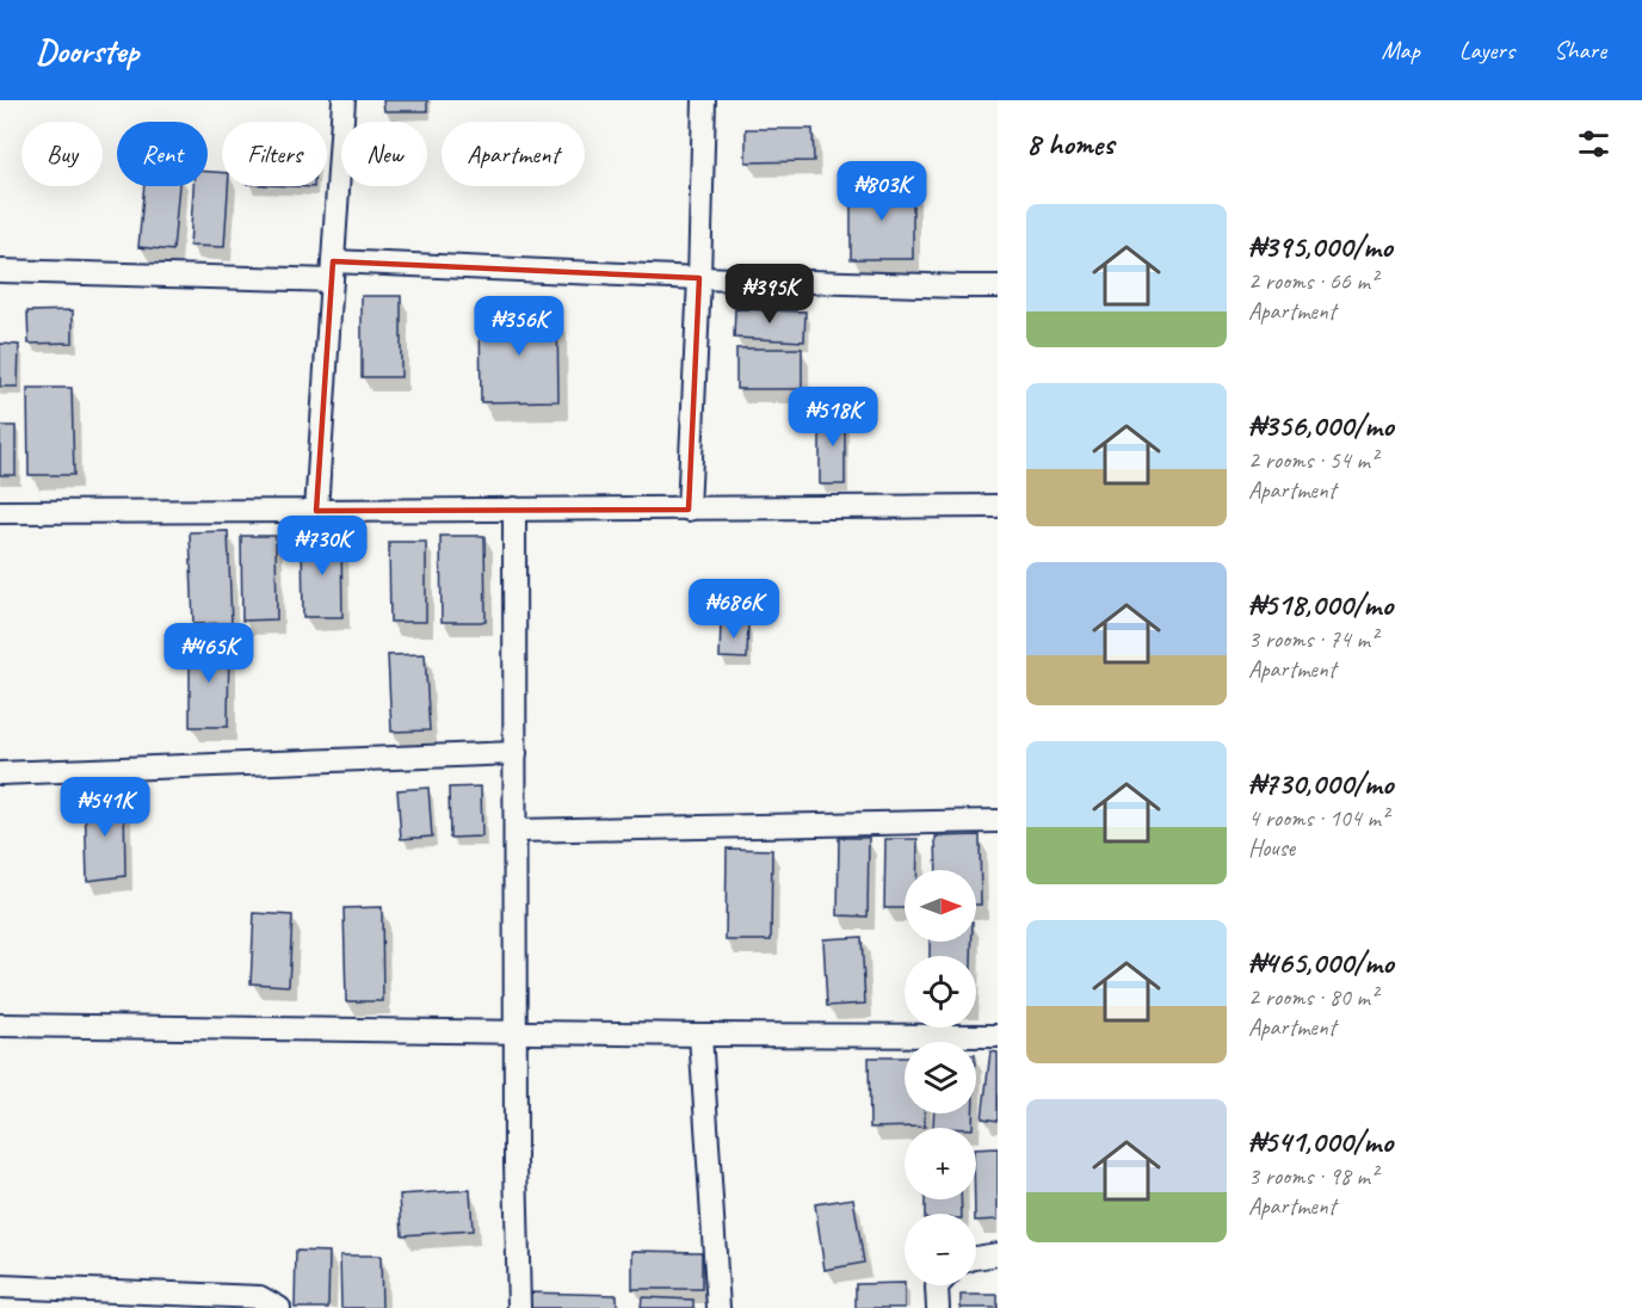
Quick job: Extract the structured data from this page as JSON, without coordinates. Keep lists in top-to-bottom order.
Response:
{
  "north": "right",
  "page": {
    "header": "Doorstep",
    "nav": ["Map", "Layers", "Share"],
    "heading": "8 homes",
    "chip": [
      "Buy",
      "Rent",
      "Filters",
      "New",
      "Apartment"
    ],
    "price": [
      "₦803K",
      "₦395K",
      "₦356K",
      "₦518K",
      "₦730K",
      "₦686K",
      "₦465K",
      "₦541K"
    ],
    "list": [
      {
        "name": "₦395,000/mo",
        "note": "2 rooms · 66 m² · Apartment"
      },
      {
        "name": "₦356,000/mo",
        "note": "2 rooms · 54 m² · Apartment"
      },
      {
        "name": "₦518,000/mo",
        "note": "3 rooms · 74 m² · Apartment"
      },
      {
        "name": "₦730,000/mo",
        "note": "4 rooms · 104 m² · House"
      },
      {
        "name": "₦465,000/mo",
        "note": "2 rooms · 80 m² · Apartment"
      },
      {
        "name": "₦541,000/mo",
        "note": "3 rooms · 98 m² · Apartment"
      }
    ],
    "map_buttons": ["+", "−"]
  }
}
